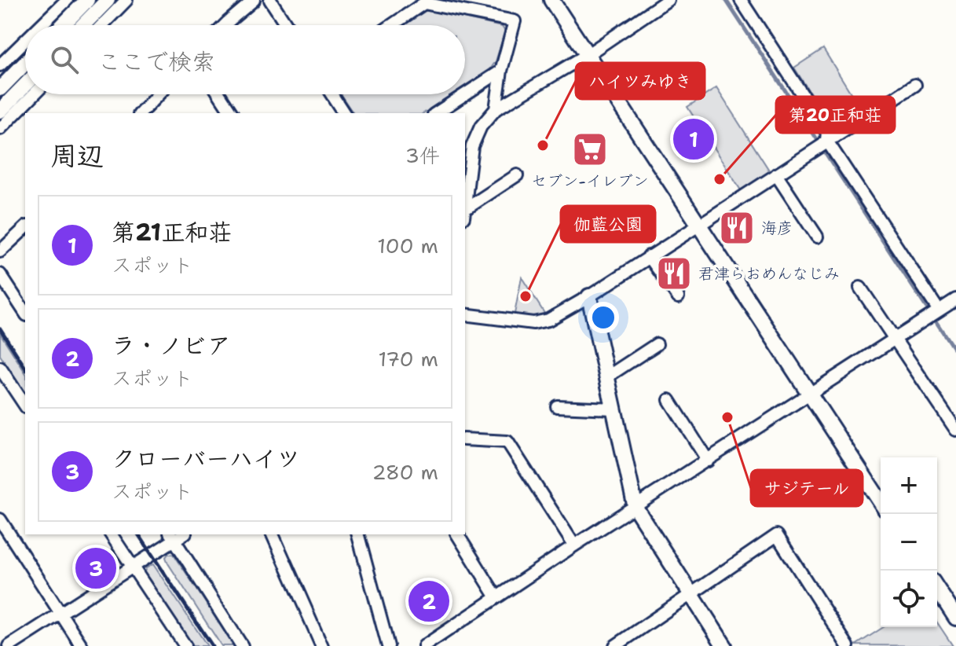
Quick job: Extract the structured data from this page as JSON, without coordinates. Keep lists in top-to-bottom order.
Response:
{
  "places": {
    "other": [
      "ハイツみゆき",
      "第20正和荘",
      "伽藍公園",
      "サジテール"
    ],
    "supermarket": ["セブン-イレブン"],
    "restaurant": ["海彦", "君津らおめんなじみ"]
  },
  "page": {
    "search": "ここで検索",
    "heading": ["周辺", "3件"],
    "pins": ["1", "3", "2"],
    "list": [
      {
        "mark": "1",
        "name": "第21正和荘",
        "note": "スポット",
        "value": "100 m"
      },
      {
        "mark": "2",
        "name": "ラ・ノビア",
        "note": "スポット",
        "value": "170 m"
      },
      {
        "mark": "3",
        "name": "クローバーハイツ",
        "note": "スポット",
        "value": "280 m"
      }
    ],
    "map_buttons": ["+", "−"]
  }
}
